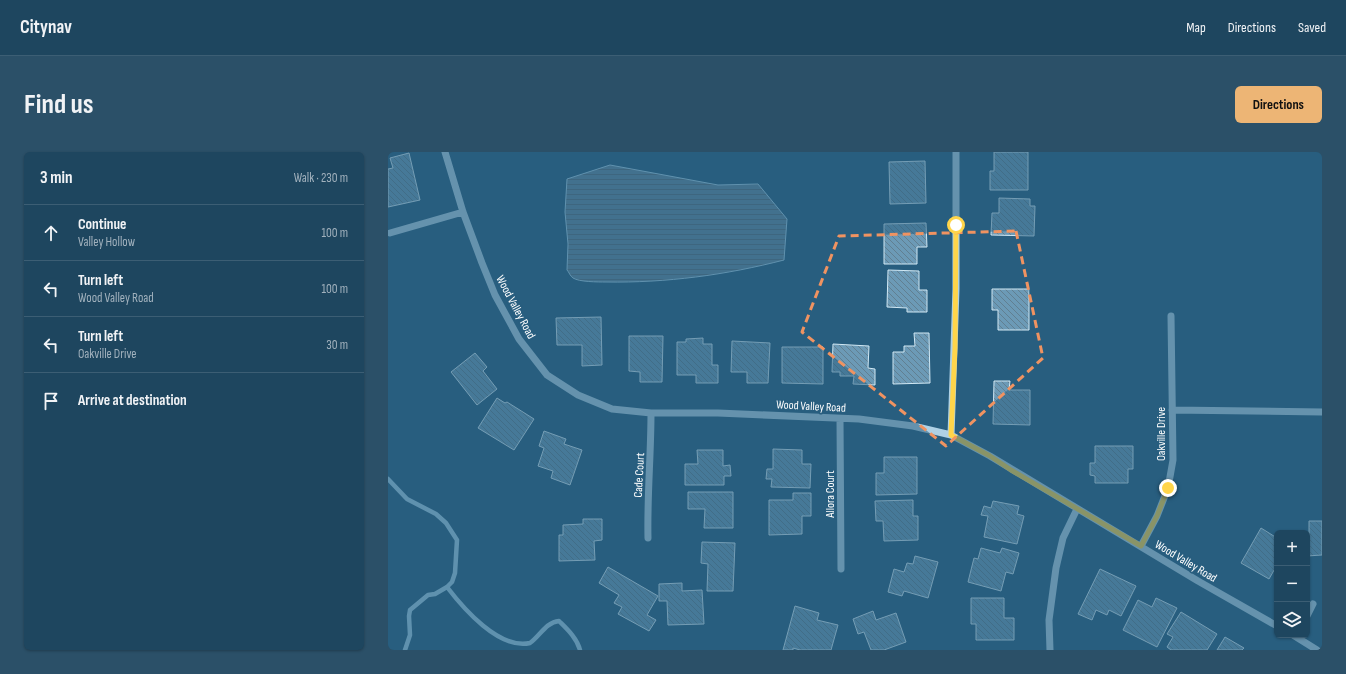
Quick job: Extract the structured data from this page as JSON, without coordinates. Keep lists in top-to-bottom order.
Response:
{
  "streets": {
    "street": [
      "Wood Valley Road",
      "Oakville Drive",
      "Cade Court",
      "Allora Court"
    ]
  },
  "crossings": [
    ["Wood Valley Road", "Oakville Drive"],
    ["Wood Valley Road", "Cade Court"],
    ["Wood Valley Road", "Allora Court"]
  ],
  "page": {
    "header": "Citynav",
    "nav": ["Map", "Directions", "Saved"],
    "buttons": "Directions",
    "title": "Find us",
    "heading": ["3 min", "Walk · 230 m"],
    "list": [
      ["Continue", "Valley Hollow", "100 m"],
      ["Turn left", "Wood Valley Road", "100 m"],
      ["Turn left", "Oakville Drive", "30 m"],
      "Arrive at destination"
    ],
    "map_buttons": ["+", "−"]
  }
}
